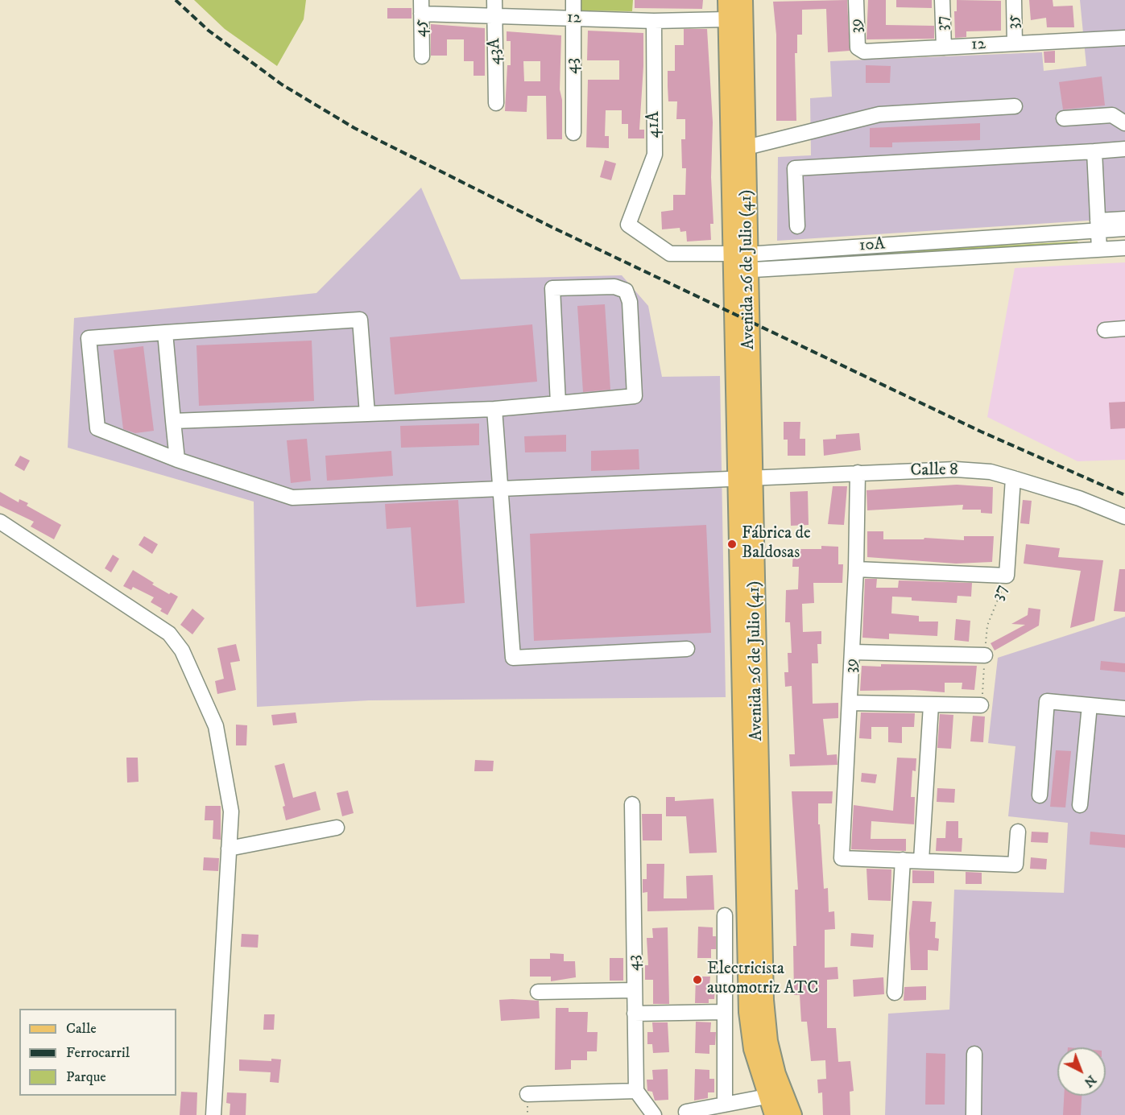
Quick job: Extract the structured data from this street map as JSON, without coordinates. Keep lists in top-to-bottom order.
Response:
{
  "streets": {
    "main road": ["Avenida 26 de Julio (41)"],
    "street": [
      "12",
      "35",
      "37",
      "39",
      "45",
      "43A",
      "43",
      "41A",
      "10A",
      "Calle 8"
    ]
  },
  "crossings": [
    ["12", "35"],
    ["12", "37"],
    ["12", "39"],
    ["12", "45"],
    ["12", "43A"],
    ["12", "43"],
    ["12", "41A"],
    ["12", "Avenida 26 de Julio (41)"],
    ["37", "Calle 8"],
    ["39", "Calle 8"],
    ["41A", "10A"],
    ["10A", "Avenida 26 de Julio (41)"],
    ["Avenida 26 de Julio (41)", "Calle 8"]
  ],
  "places": ["Fábrica de Baldosas", "Electricista automotriz ATC"],
  "legend": ["Calle", "Ferrocarril", "Parque"],
  "north": "bottom right"
}
